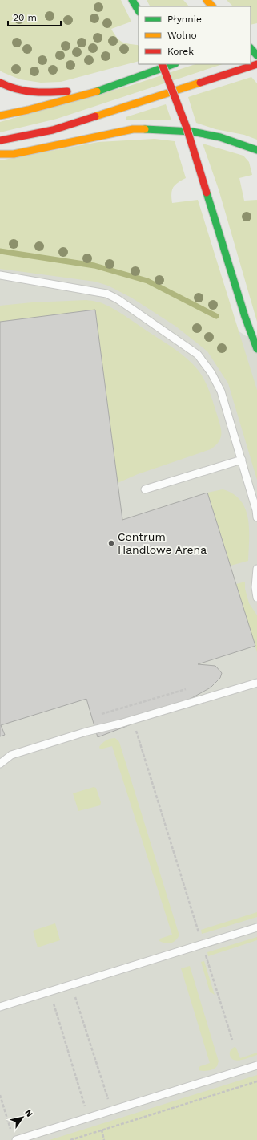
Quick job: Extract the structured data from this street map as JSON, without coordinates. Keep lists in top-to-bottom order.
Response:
{
  "places": ["Centrum Handlowe Arena"],
  "legend": ["Płynnie", "Wolno", "Korek"],
  "scale_bar": "20 m",
  "north": "top right"
}
